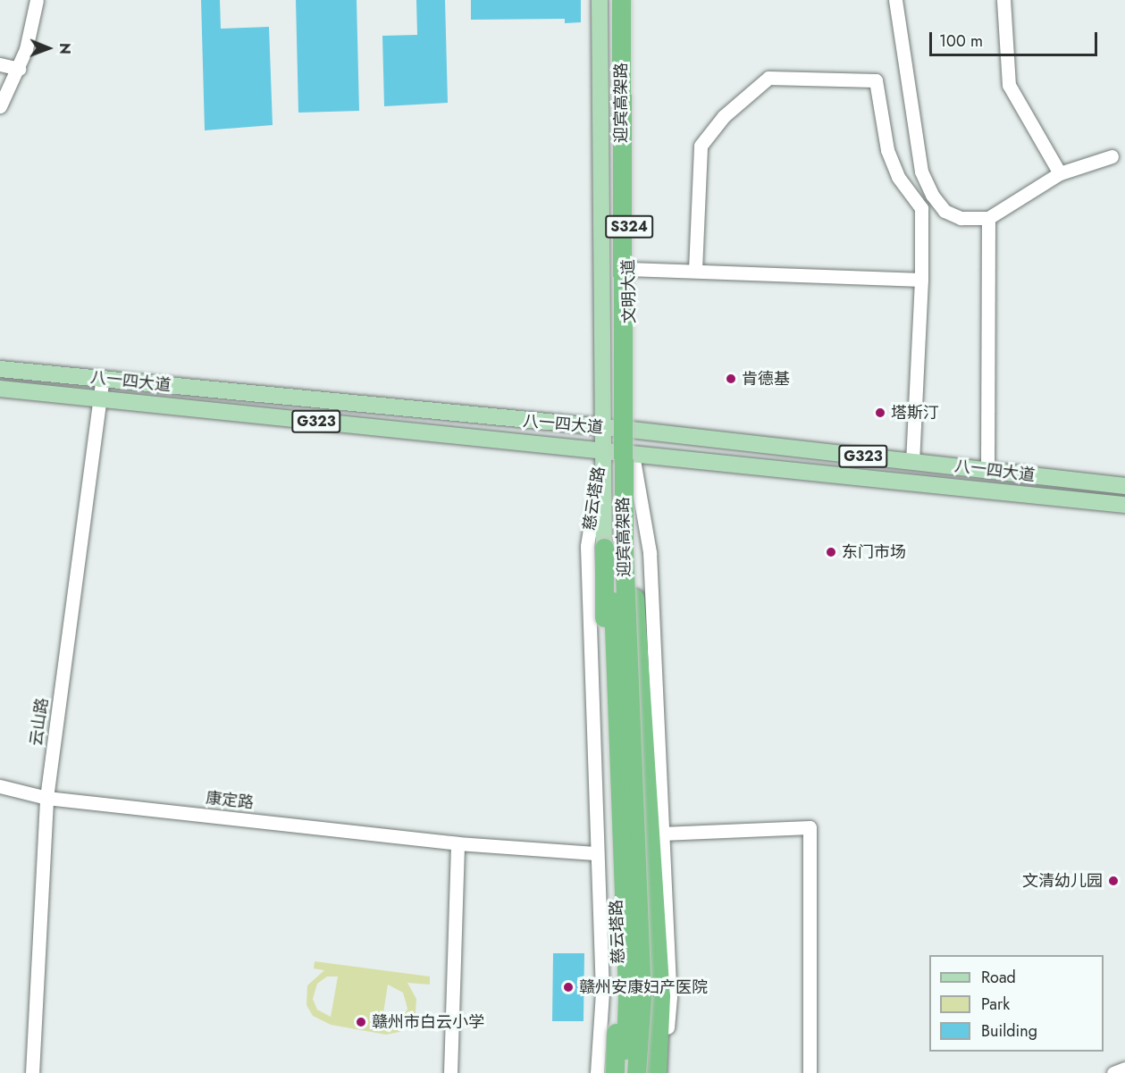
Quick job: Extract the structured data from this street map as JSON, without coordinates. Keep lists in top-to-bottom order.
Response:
{
  "streets": {
    "highway": ["迎宾高架路"],
    "main road": [
      "S324",
      "文明大道",
      "八一四大道",
      "G323",
      "慈云塔路"
    ],
    "street": ["云山路", "康定路"]
  },
  "crossings": [
    ["迎宾高架路", "慈云塔路"],
    ["文明大道", "八一四大道"],
    ["文明大道", "慈云塔路"],
    ["八一四大道", "慈云塔路"],
    ["八一四大道", "云山路"],
    ["慈云塔路", "康定路"],
    ["云山路", "康定路"]
  ],
  "places": [
    "肯德基",
    "塔斯汀",
    "东门市场",
    "文清幼儿园",
    "赣州安康妇产医院",
    "赣州市白云小学"
  ],
  "legend": ["Road", "Park", "Building"],
  "scale_bar": "100 m",
  "north": "right"
}
